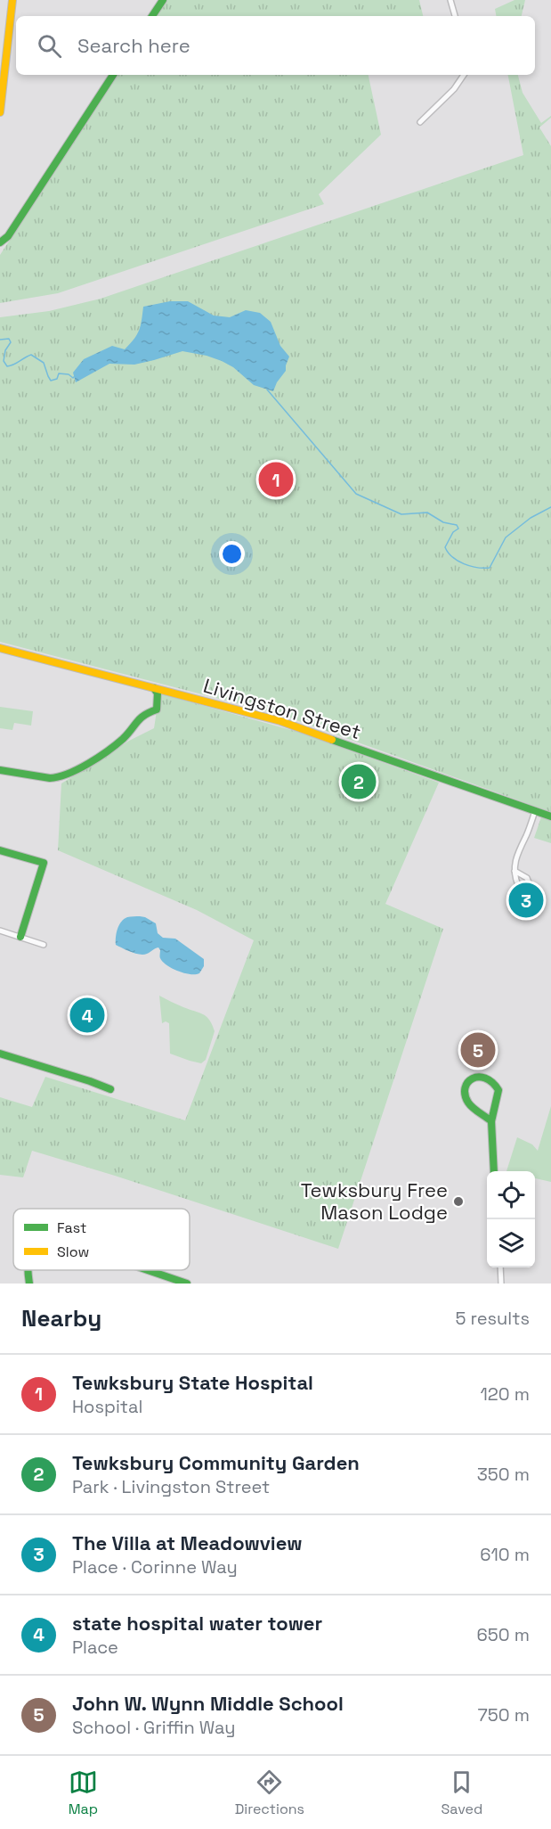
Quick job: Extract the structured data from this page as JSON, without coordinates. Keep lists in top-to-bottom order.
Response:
{
  "streets": {
    "street": ["Livingston Street"]
  },
  "places": ["Tewksbury Free Mason Lodge"],
  "legend": ["Fast", "Slow"],
  "page": {
    "search": "Search here",
    "pins": [
      "1",
      "2",
      "3",
      "4",
      "5"
    ],
    "heading": ["Nearby", "5 results"],
    "list": [
      {
        "mark": "1",
        "name": "Tewksbury State Hospital",
        "note": "Hospital",
        "value": "120 m"
      },
      {
        "mark": "2",
        "name": "Tewksbury Community Garden",
        "note": "Park · Livingston Street",
        "value": "350 m"
      },
      {
        "mark": "3",
        "name": "The Villa at Meadowview",
        "note": "Place · Corinne Way",
        "value": "610 m"
      },
      {
        "mark": "4",
        "name": "state hospital water tower",
        "note": "Place",
        "value": "650 m"
      },
      {
        "mark": "5",
        "name": "John W. Wynn Middle School",
        "note": "School · Griffin Way",
        "value": "750 m"
      }
    ],
    "nav": ["Map", "Directions", "Saved"]
  }
}
